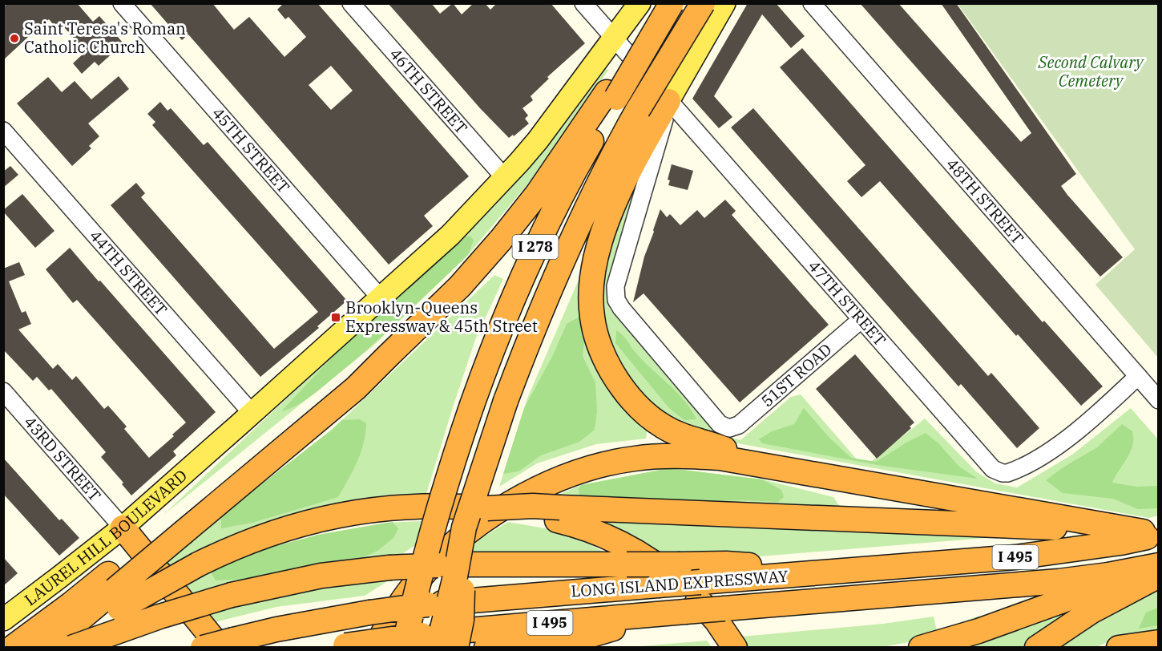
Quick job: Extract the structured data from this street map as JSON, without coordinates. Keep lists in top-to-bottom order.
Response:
{
  "streets": {
    "highway": ["I 278", "I 495", "LONG ISLAND EXPRESSWAY"],
    "main road": ["LAUREL HILL BOULEVARD"],
    "street": [
      "46TH STREET",
      "45TH STREET",
      "48TH STREET",
      "44TH STREET",
      "47TH STREET",
      "51ST ROAD",
      "43RD STREET"
    ]
  },
  "crossings": [
    ["46TH STREET", "LAUREL HILL BOULEVARD"],
    ["45TH STREET", "LAUREL HILL BOULEVARD"],
    ["48TH STREET", "47TH STREET"],
    ["I 278", "LONG ISLAND EXPRESSWAY"],
    ["44TH STREET", "LAUREL HILL BOULEVARD"],
    ["47TH STREET", "51ST ROAD"],
    ["47TH STREET", "LAUREL HILL BOULEVARD"],
    ["43RD STREET", "LAUREL HILL BOULEVARD"]
  ],
  "parks": ["Second Calvary Cemetery"],
  "places": {
    "other": ["Saint Teresa's Roman Catholic Church"],
    "transit": ["Brooklyn-Queens Expressway & 45th Street"]
  }
}
